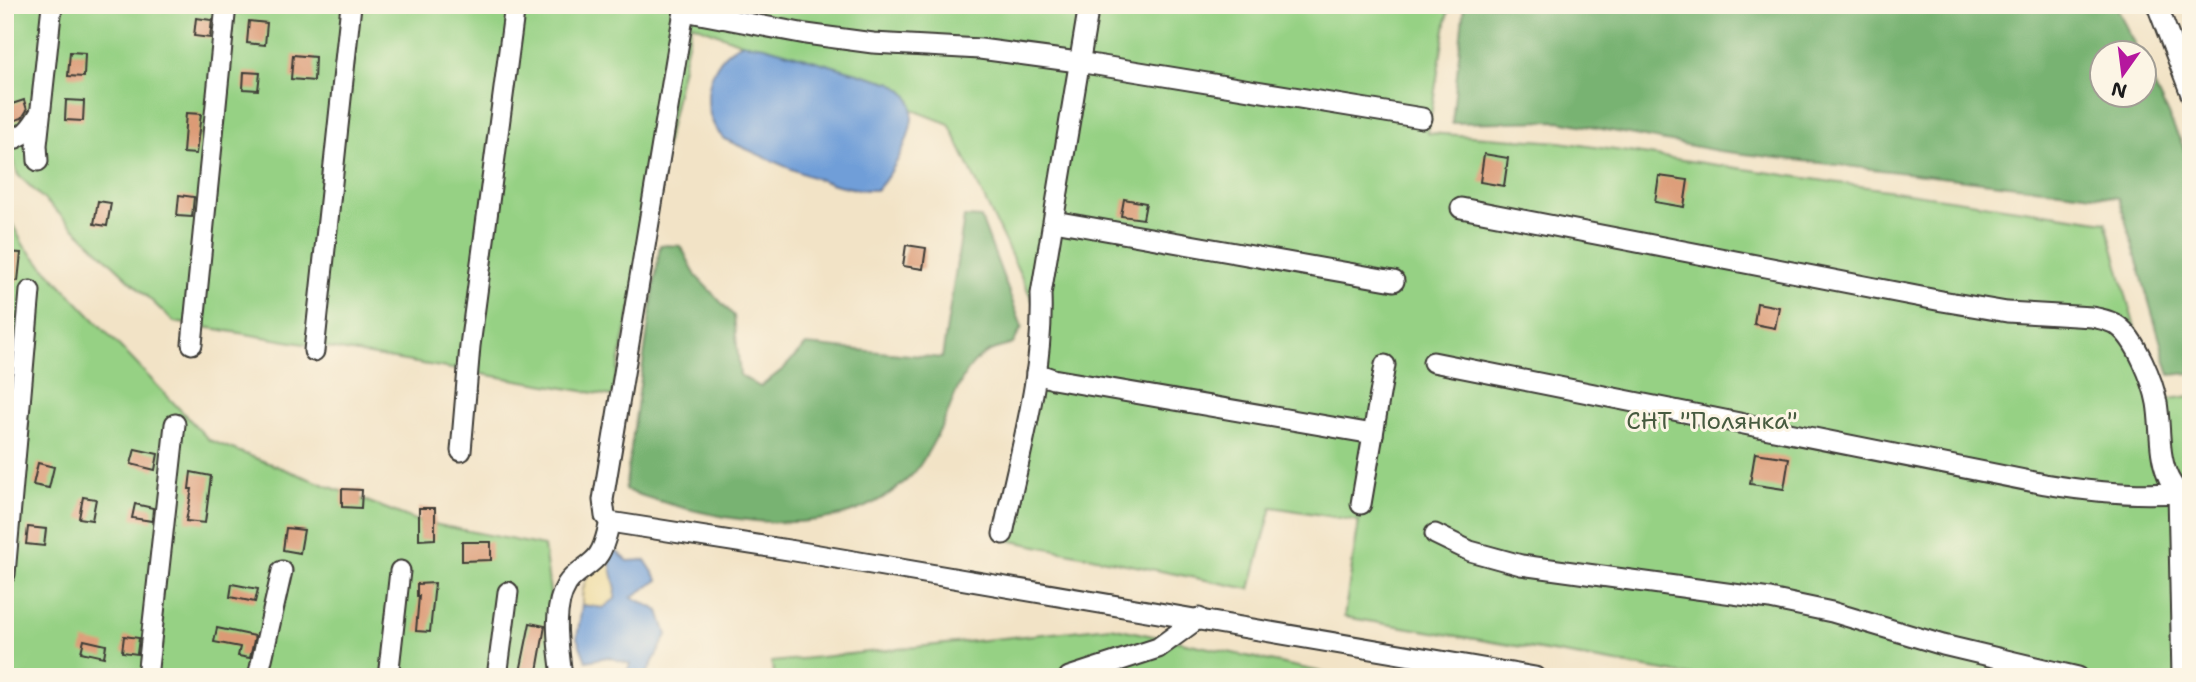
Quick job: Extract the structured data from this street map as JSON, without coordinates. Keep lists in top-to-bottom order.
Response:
{
  "parks": ["СНТ \"Полянка\""],
  "north": "bottom"
}
